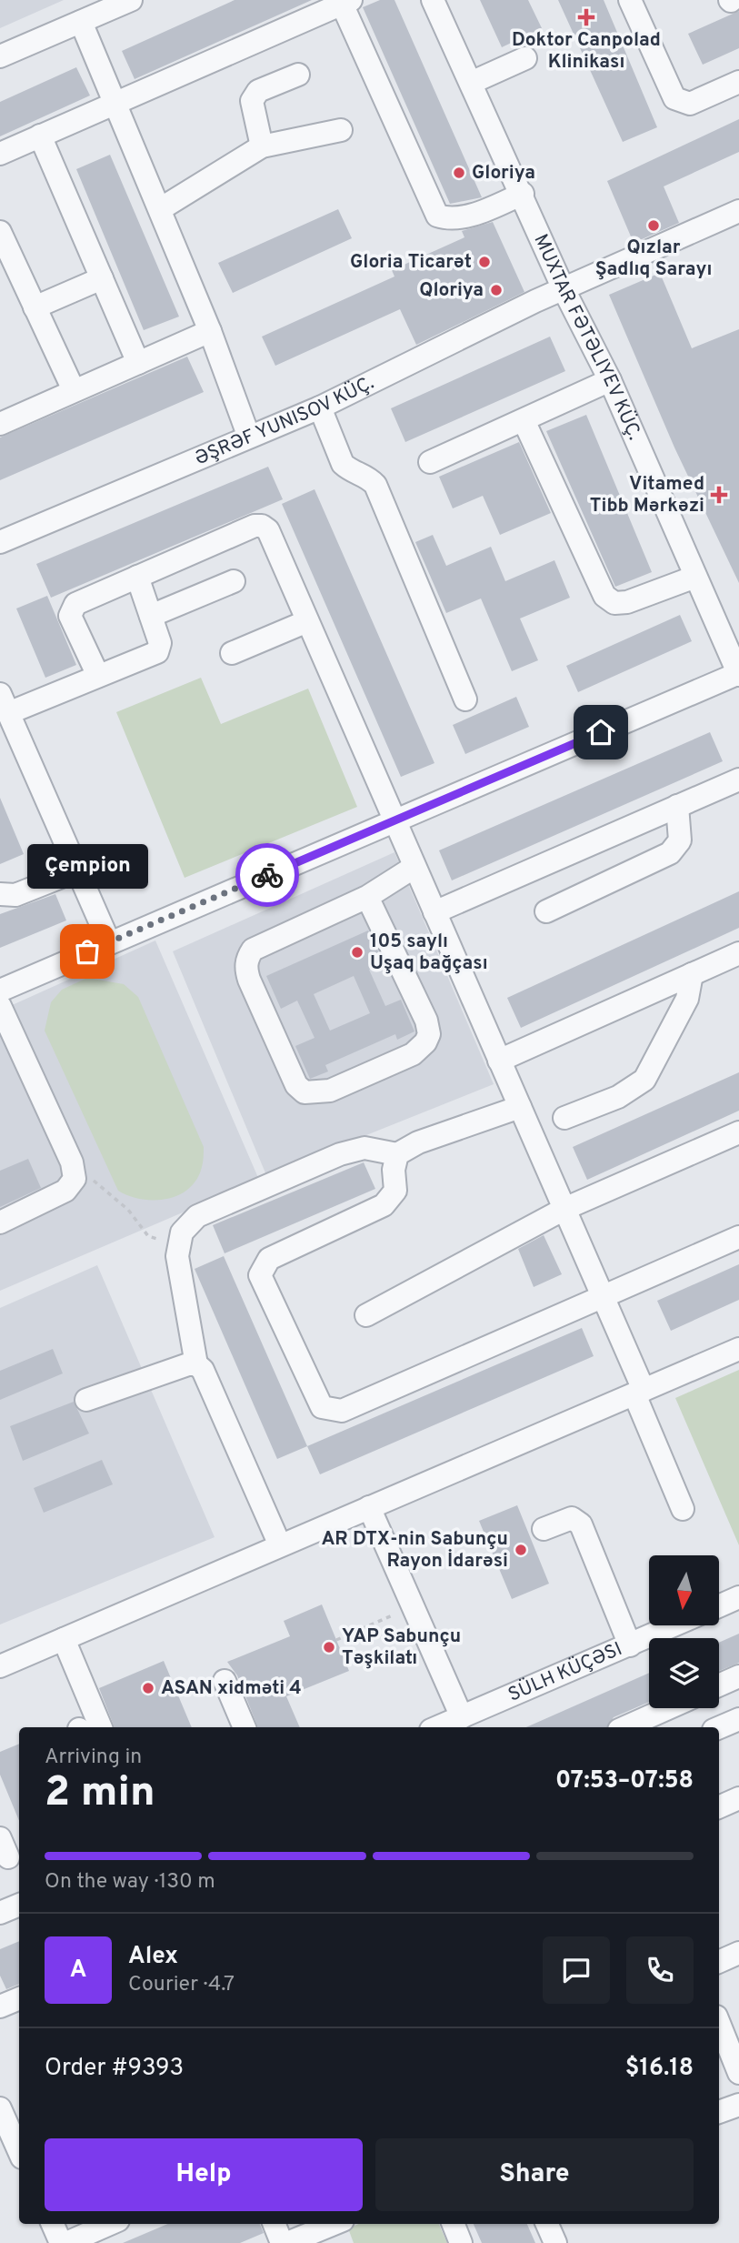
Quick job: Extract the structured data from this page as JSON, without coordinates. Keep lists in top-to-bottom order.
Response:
{
  "streets": {
    "street": ["MUXTAR FƏTƏLIYEV KÜÇ.", "ƏŞRƏF YUNISOV KÜÇ.", "SÜLH KÜÇƏSI"]
  },
  "crossings": [
    ["MUXTAR FƏTƏLIYEV KÜÇ.", "ƏŞRƏF YUNISOV KÜÇ."]
  ],
  "places": {
    "health": ["Doktor Canpolad Klinikası", "Vitamed Tibb Mərkəzi"],
    "other": [
      "Gloriya",
      "Qızlar Şadlıq Sarayı",
      "Gloria Ticarət",
      "Qloriya",
      "Çempion",
      "105 saylı Uşaq bağçası",
      "AR DTX-nin Sabunçu Rayon İdarəsi",
      "YAP Sabunçu Təşkilatı",
      "ASAN xidməti 4"
    ]
  },
  "north": "bottom",
  "page": {
    "bubble": "Çempion",
    "heading": ["2 min", "Arriving in", "07:53–07:58"],
    "panel": [
      "Alex",
      "Courier · 4.7",
      "Order #9393",
      "$16.18"
    ],
    "bar": "On the way · 130 m",
    "round": "A",
    "buttons": ["Help", "Share"]
  }
}
